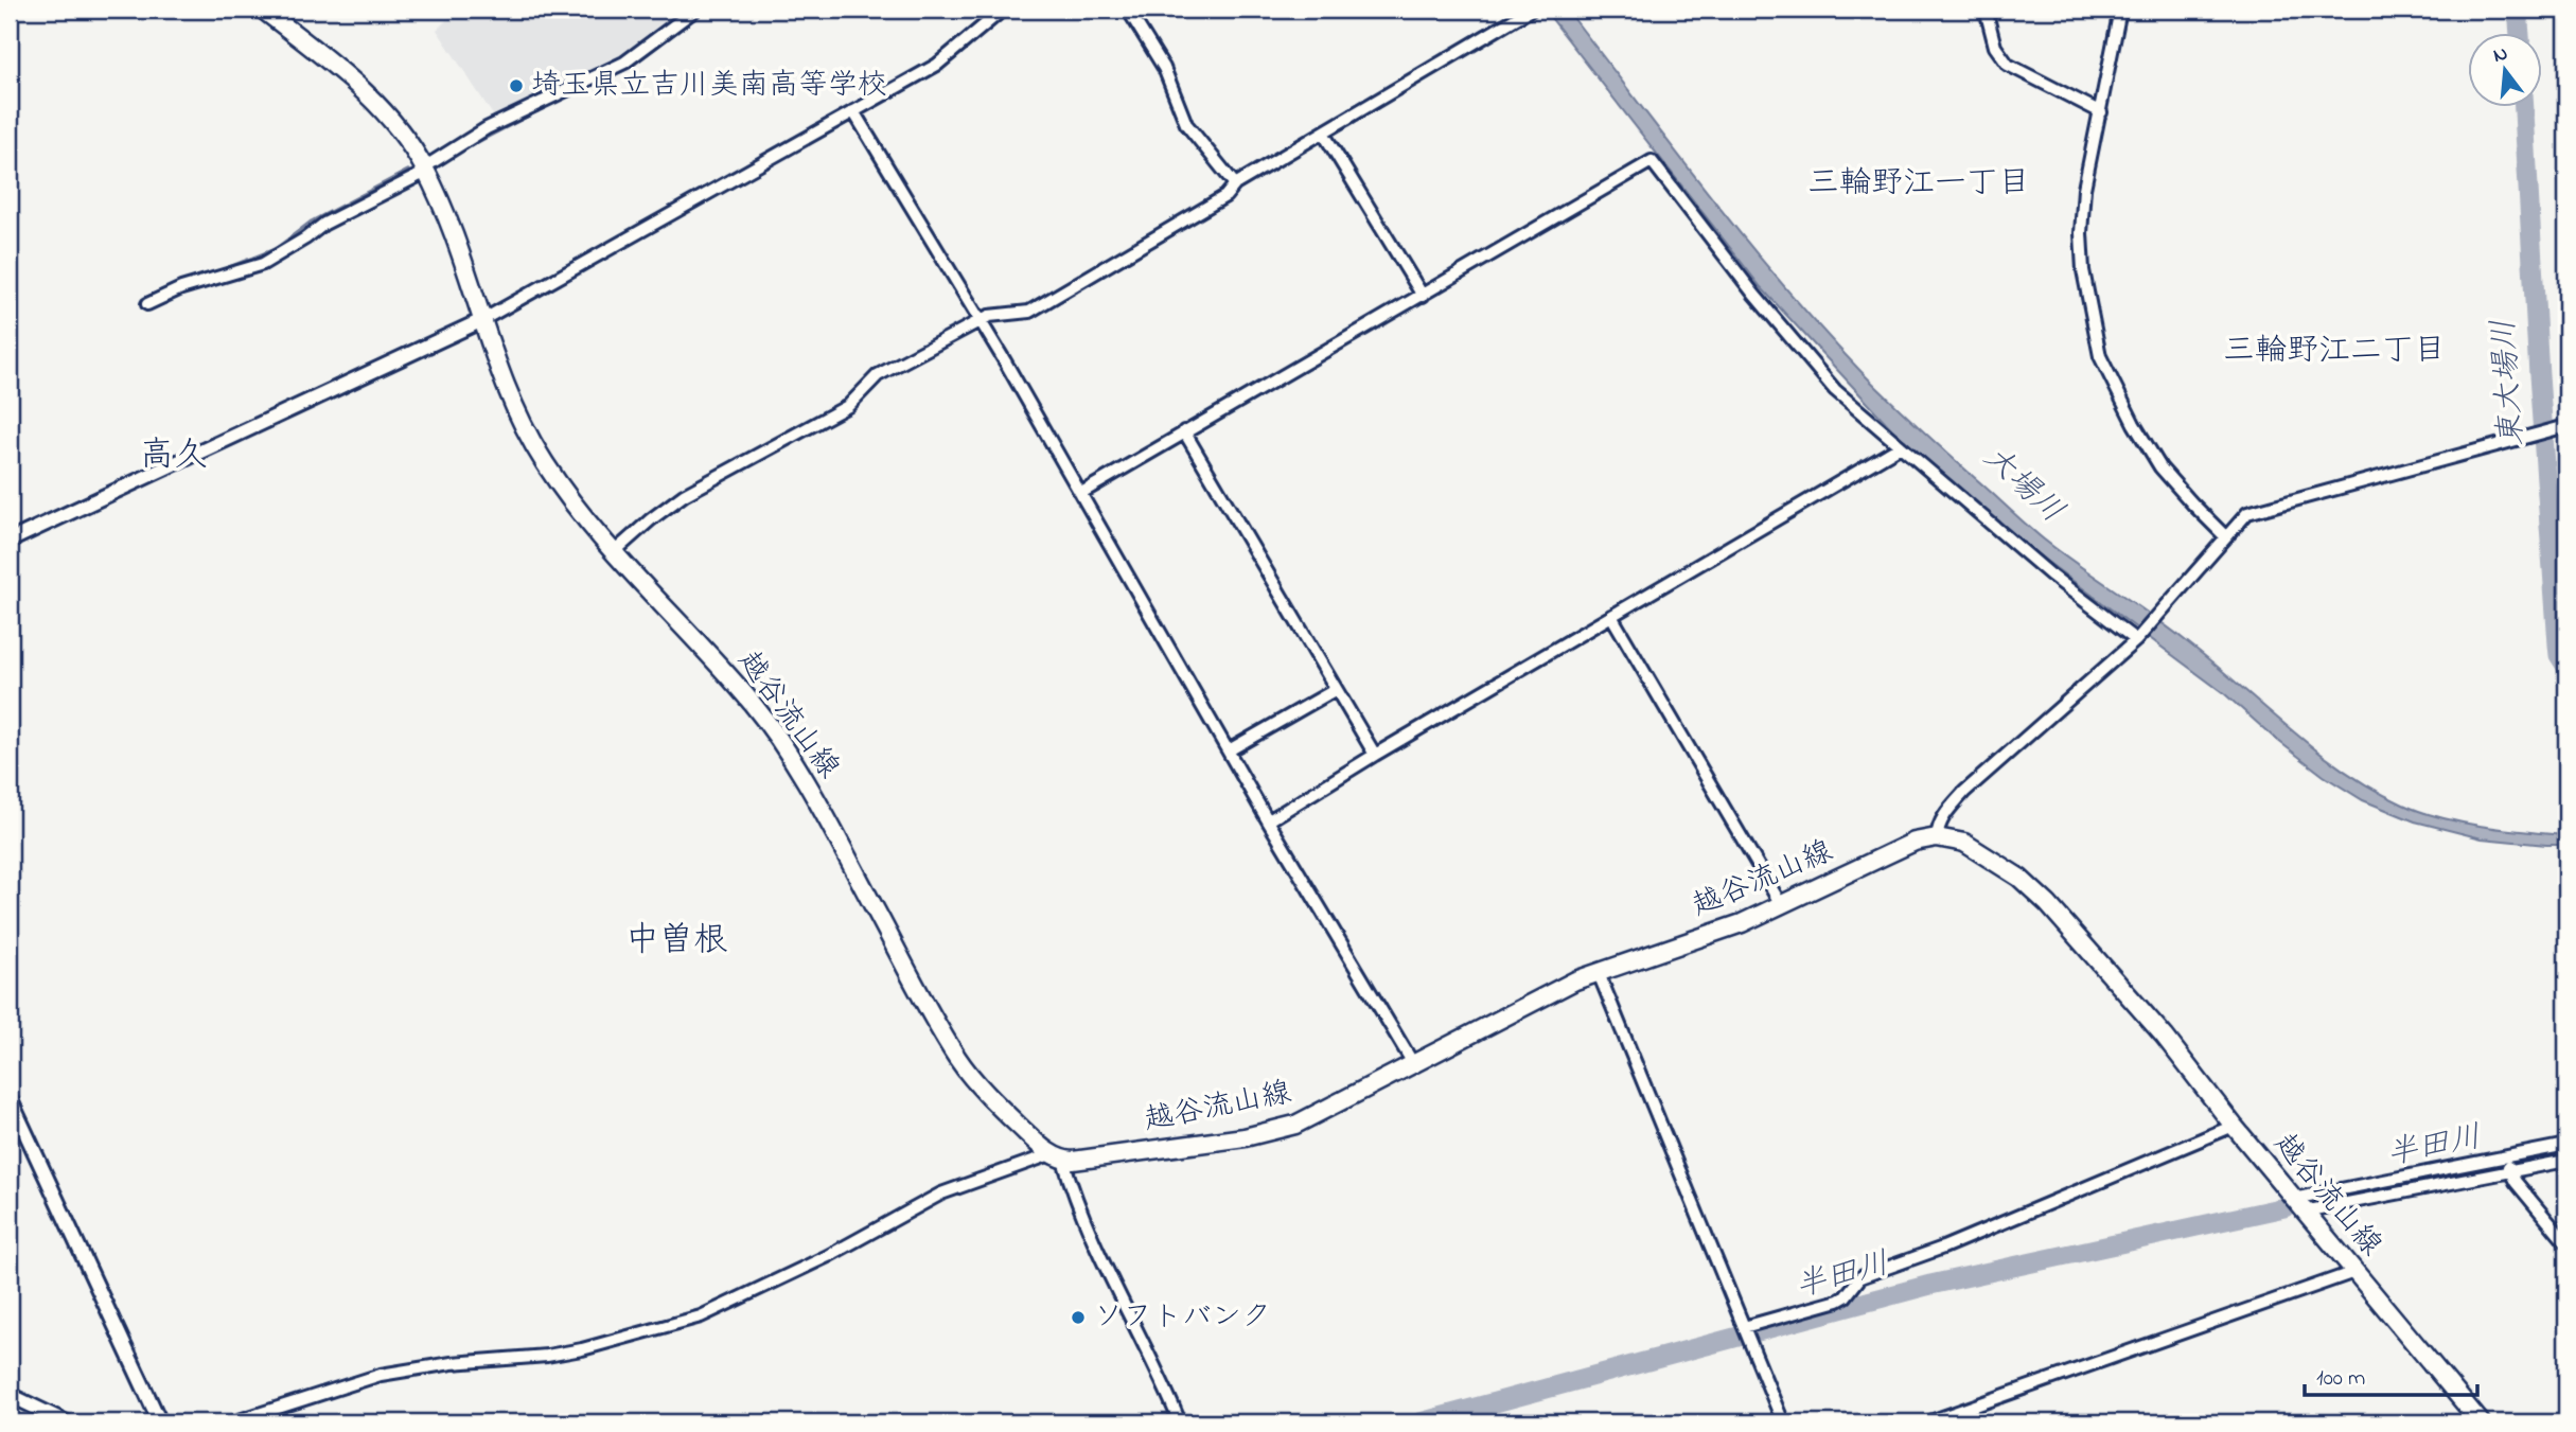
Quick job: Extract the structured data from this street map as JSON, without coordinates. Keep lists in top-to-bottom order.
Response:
{
  "streets": {
    "main road": ["越谷流山線"]
  },
  "districts": [
    "三輪野江一丁目",
    "三輪野江二丁目",
    "高久",
    "中曽根"
  ],
  "water": ["東大場川", "大場川", "半田川"],
  "places": ["埼玉県立吉川美南高等学校", "ソフトバンク"],
  "scale_bar": "100 m",
  "north": "top"
}
